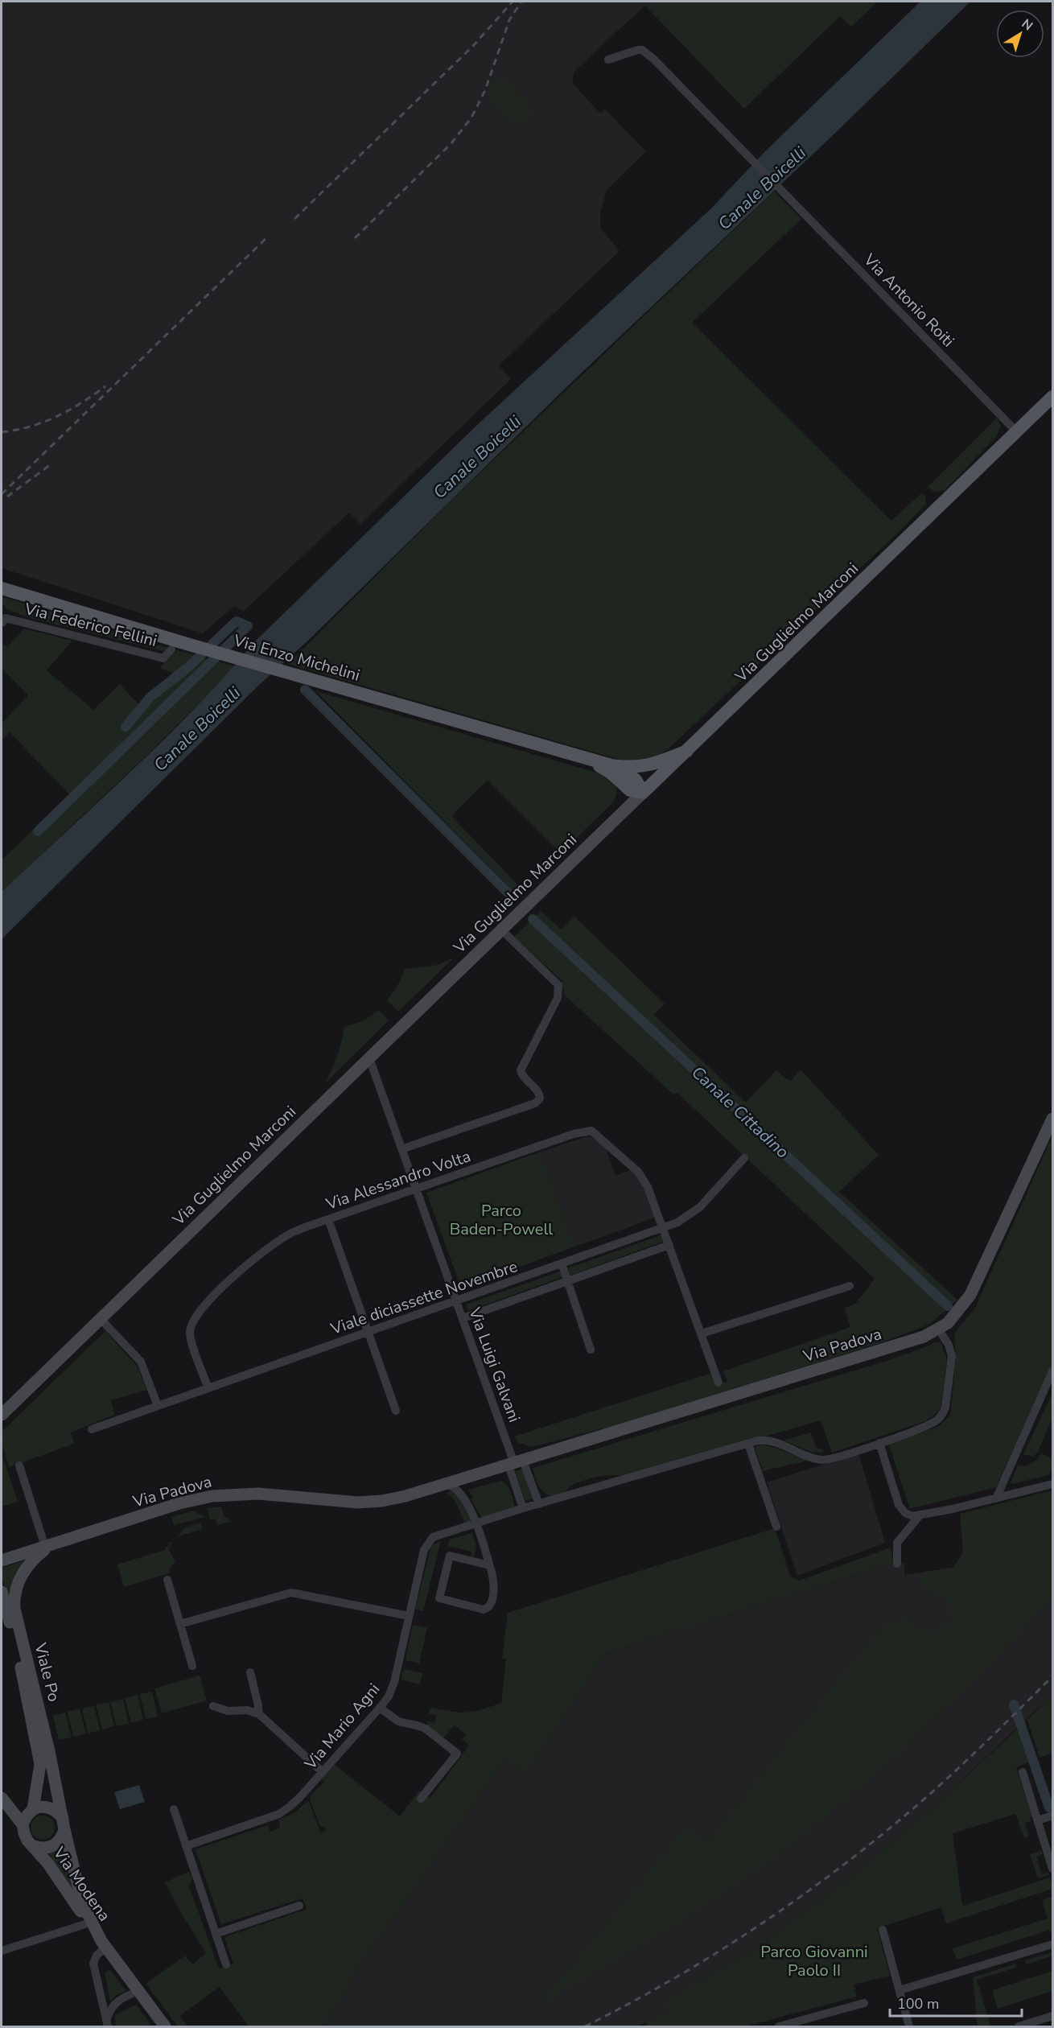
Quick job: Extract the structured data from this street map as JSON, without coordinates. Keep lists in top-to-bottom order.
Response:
{
  "streets": {
    "main road": [
      "Via Guglielmo Marconi",
      "Via Enzo Michelini",
      "Via Padova",
      "Viale Po",
      "Via Modena"
    ],
    "street": [
      "Via Antonio Roiti",
      "Via Federico Fellini",
      "Via Alessandro Volta",
      "Viale diciassette Novembre",
      "Via Luigi Galvani",
      "Via Mario Agni"
    ]
  },
  "crossings": [
    ["Via Antonio Roiti", "Via Guglielmo Marconi"],
    ["Via Guglielmo Marconi", "Via Enzo Michelini"],
    ["Via Guglielmo Marconi", "Via Luigi Galvani"],
    ["Via Alessandro Volta", "Viale diciassette Novembre"],
    ["Via Alessandro Volta", "Via Luigi Galvani"],
    ["Viale diciassette Novembre", "Via Luigi Galvani"],
    ["Via Padova", "Via Luigi Galvani"],
    ["Via Padova", "Viale Po"],
    ["Viale Po", "Via Modena"]
  ],
  "water": ["Canale Boicelli", "Canale Cittadino"],
  "parks": ["Parco Baden-Powell", "Parco Giovanni Paolo II"],
  "scale_bar": "100 m",
  "north": "top right"
}
